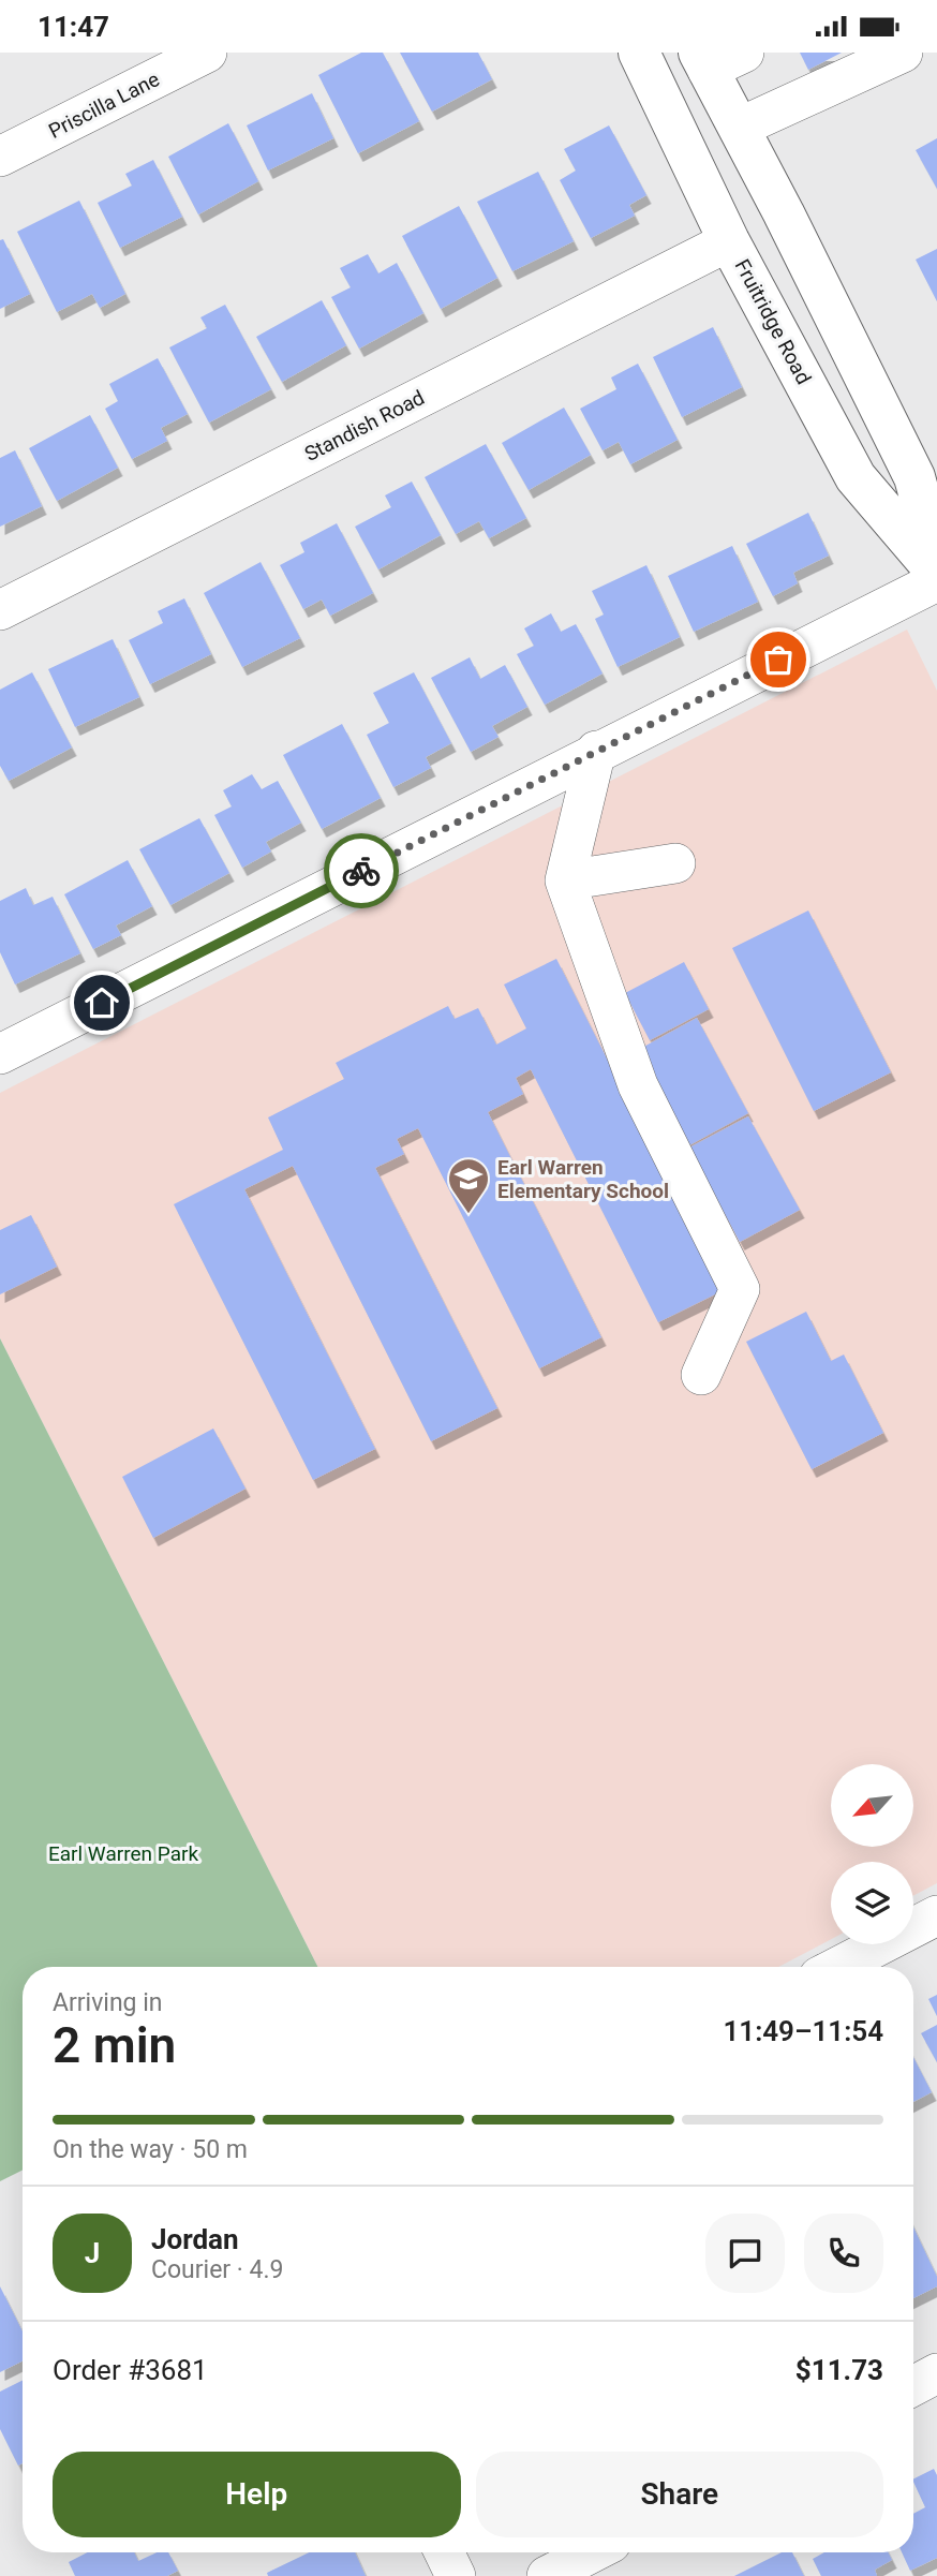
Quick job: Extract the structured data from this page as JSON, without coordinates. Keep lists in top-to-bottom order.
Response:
{
  "streets": {
    "main road": ["Fruitridge Road"],
    "street": ["Priscilla Lane", "Standish Road"]
  },
  "crossings": [
    ["Fruitridge Road", "Standish Road"]
  ],
  "parks": ["Earl Warren Park"],
  "places": {
    "school or university": ["Earl Warren Elementary School"]
  },
  "north": "bottom left",
  "page": {
    "status": "11:47",
    "heading": ["2 min", "Arriving in", "11:49–11:54"],
    "panel": [
      "Jordan",
      "Courier · 4.9",
      "Order #3681",
      "$11.73"
    ],
    "bar": "On the way · 50 m",
    "round": "J",
    "buttons": ["Help", "Share"]
  }
}
